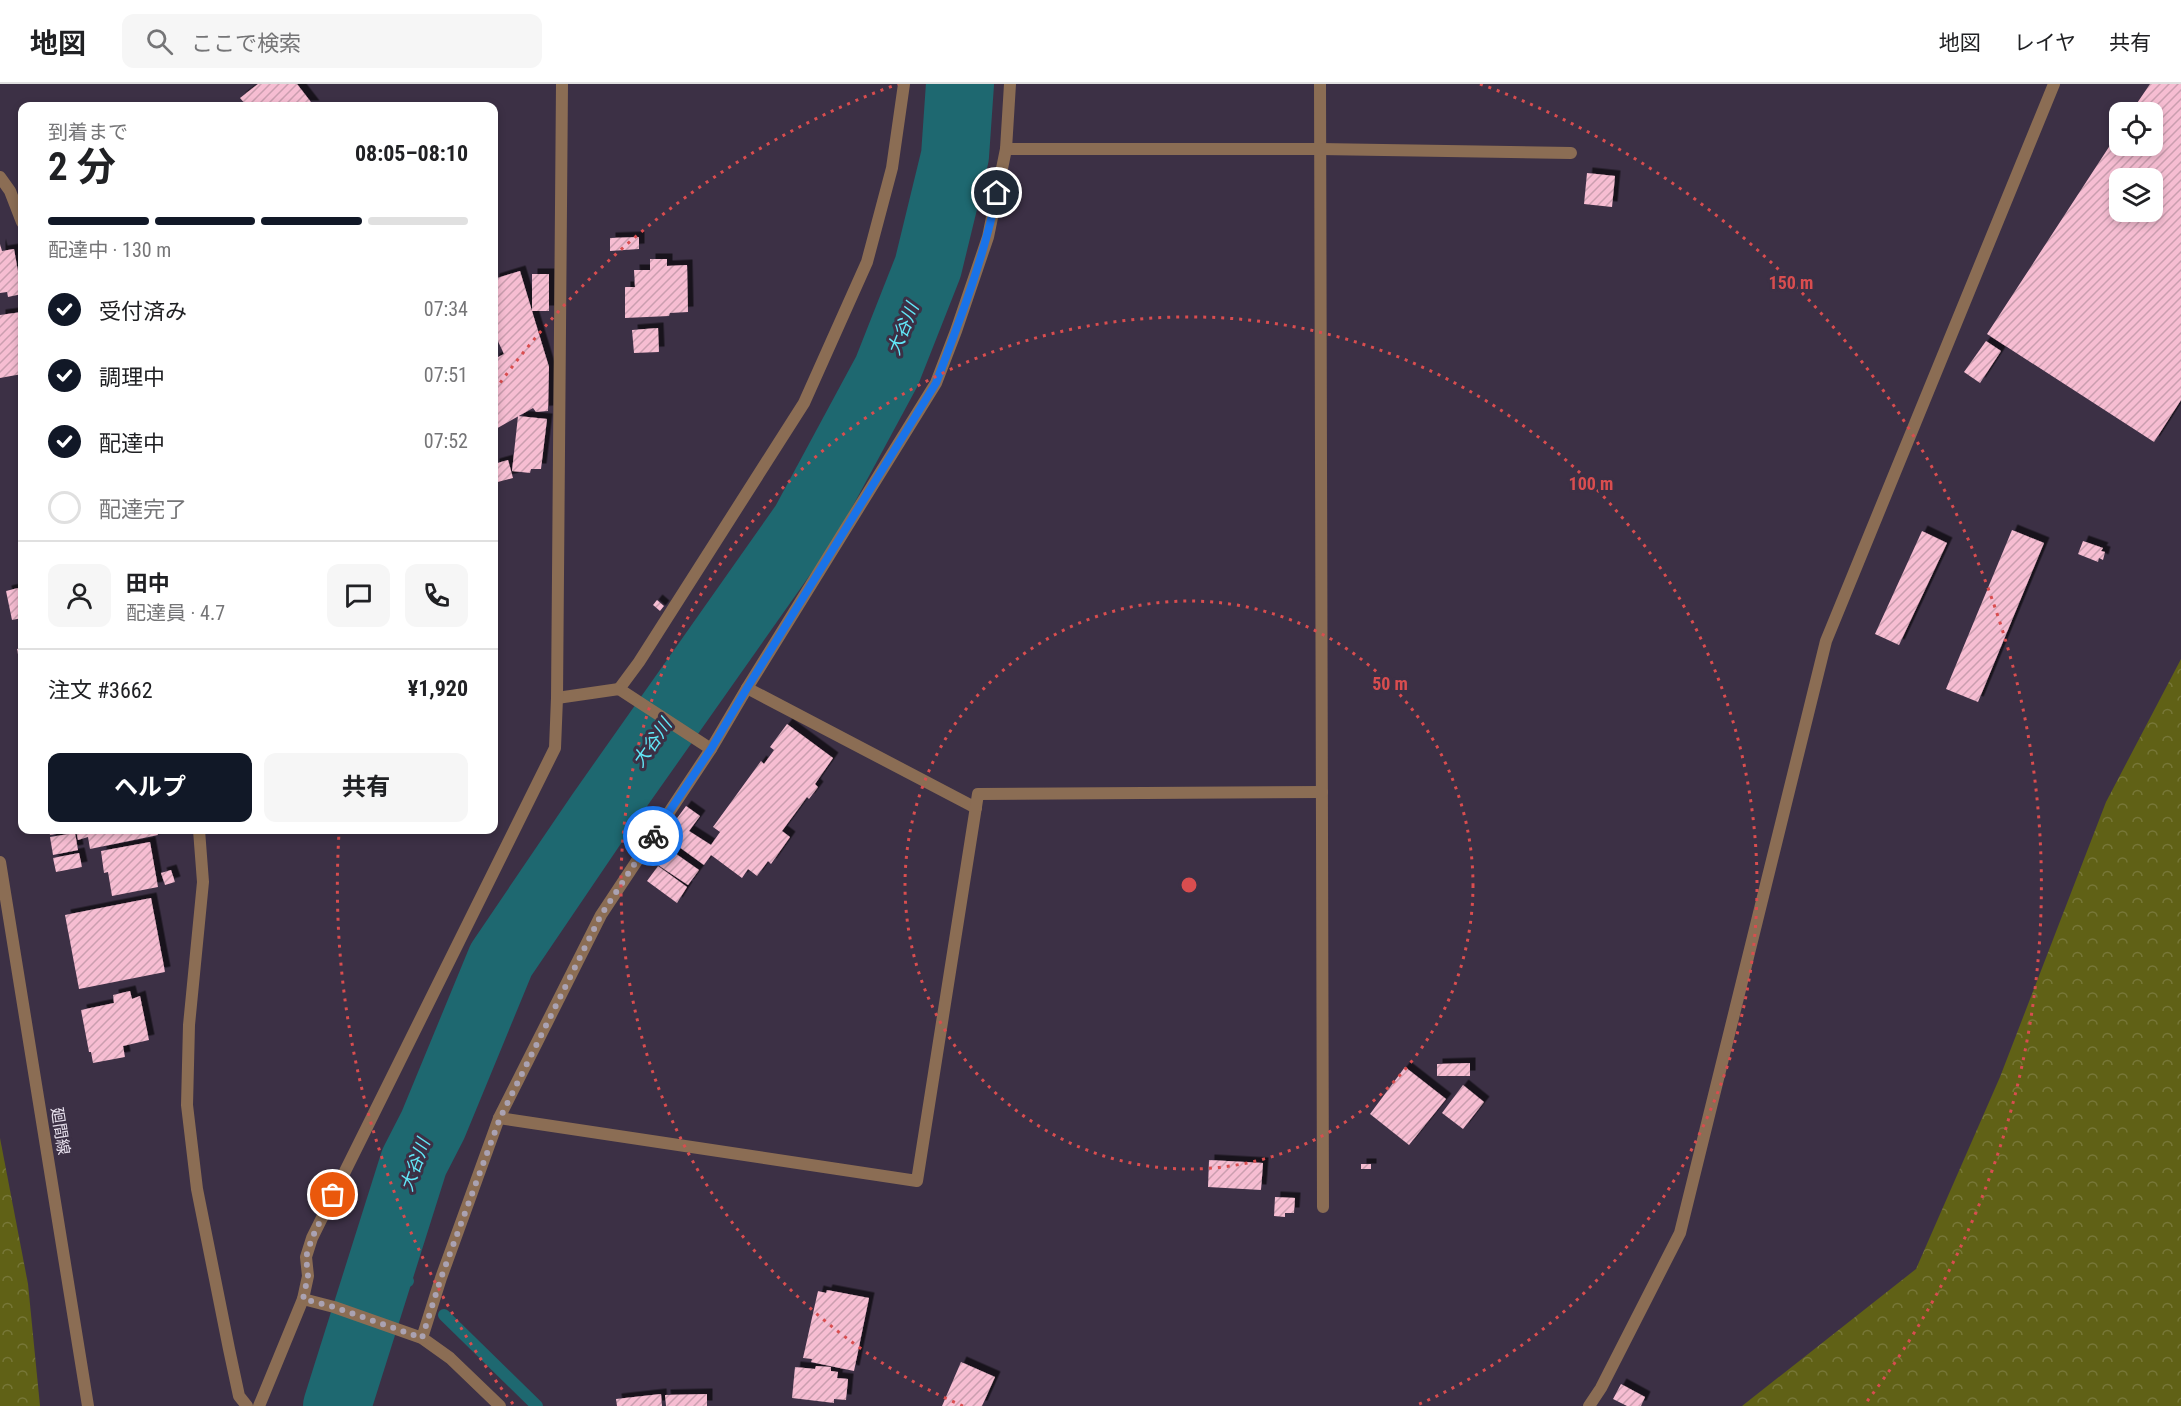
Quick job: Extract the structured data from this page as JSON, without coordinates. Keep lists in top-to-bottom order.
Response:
{
  "streets": {
    "street": ["廻間線"]
  },
  "water": ["大谷川"],
  "page": {
    "header": "地図",
    "search": "ここで検索",
    "nav": ["地図", "レイヤ", "共有"],
    "heading": ["2 分", "到着まで", "08:05–08:10"],
    "panel": [
      "田中",
      "配達員 · 4.7",
      "注文 #3662",
      "¥1,920"
    ],
    "bar": "配達中 · 130 m",
    "list": [
      ["受付済み", "07:34"],
      ["調理中", "07:51"],
      ["配達中", "07:52"],
      "配達完了"
    ],
    "buttons": ["ヘルプ", "共有"]
  },
  "rings": ["150 m", "100 m", "50 m"]
}
